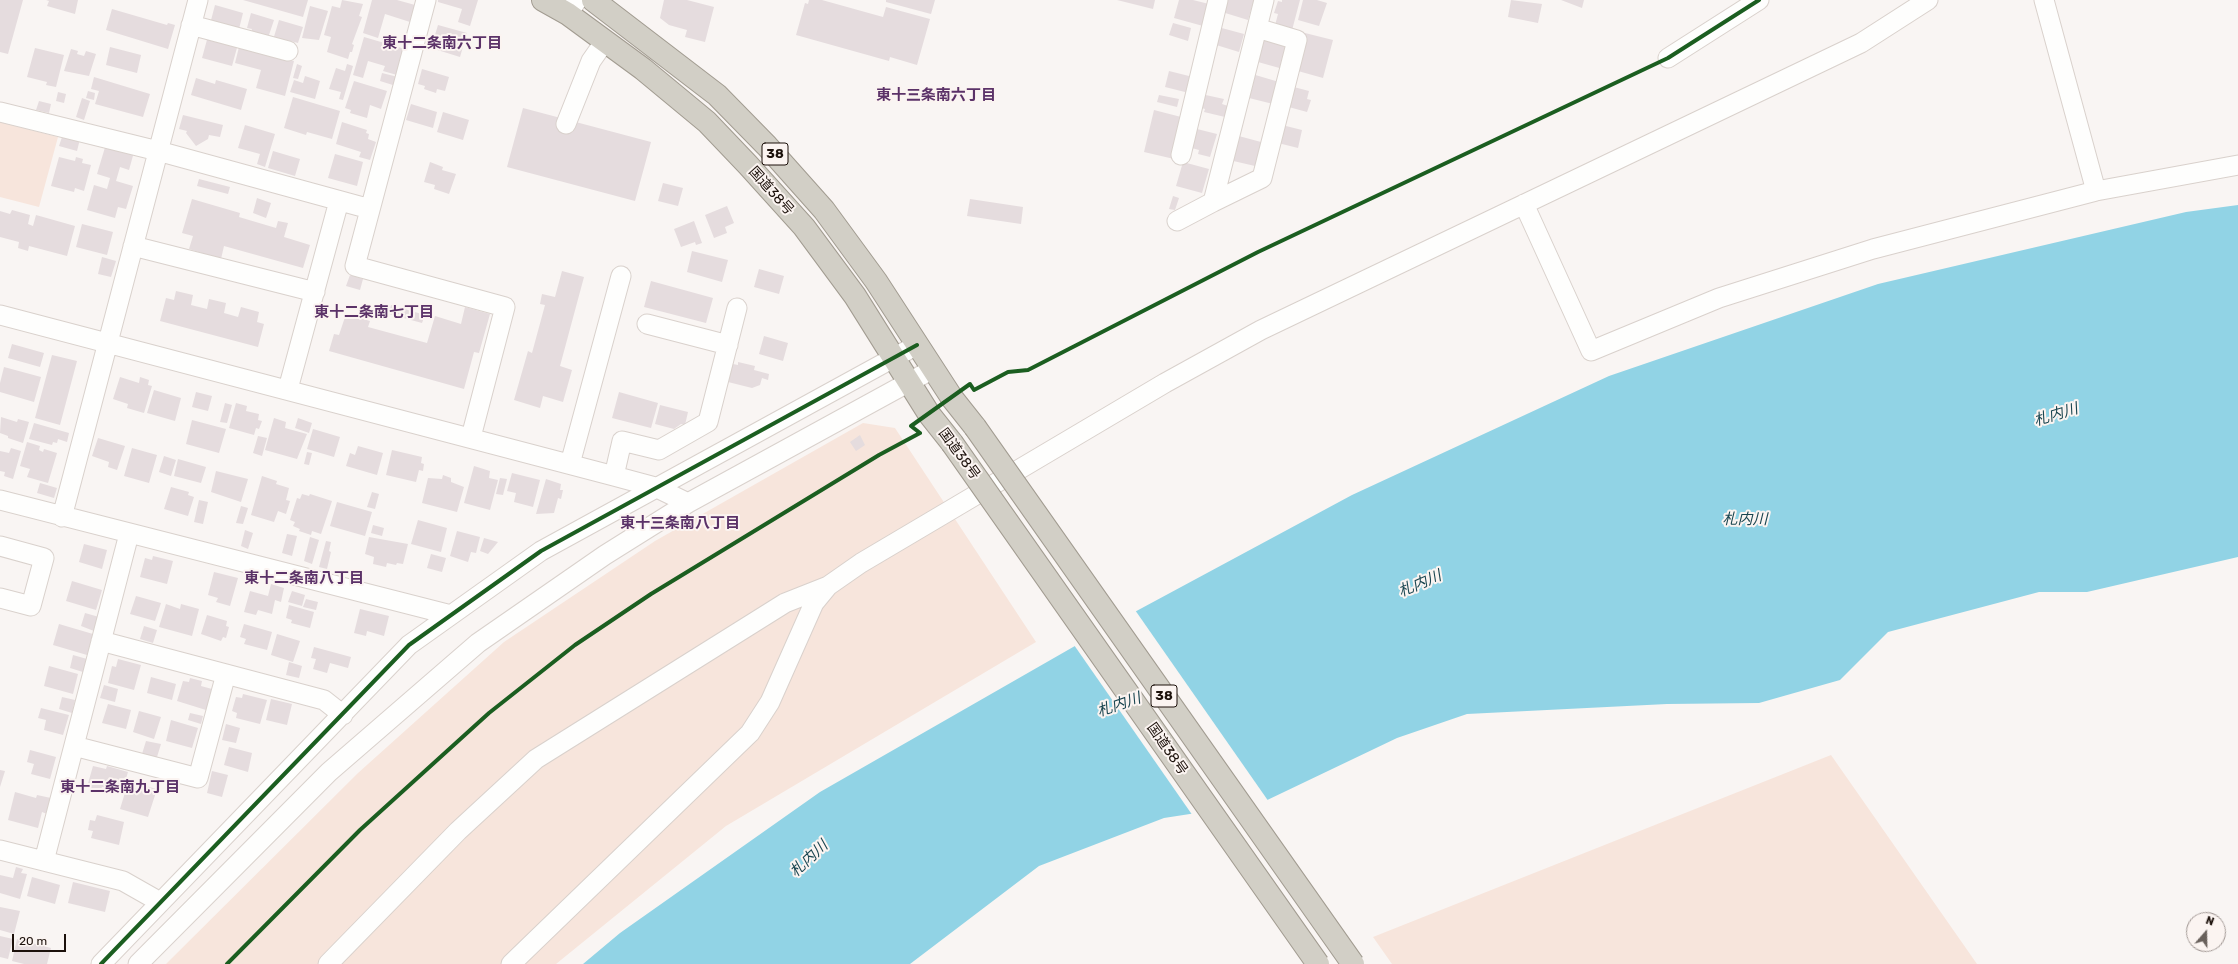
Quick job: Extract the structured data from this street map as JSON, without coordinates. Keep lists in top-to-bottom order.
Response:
{
  "streets": {
    "highway": ["38", "国道38号"]
  },
  "districts": [
    "東十二条南六丁目",
    "東十三条南六丁目",
    "東十二条南七丁目",
    "東十三条南八丁目",
    "東十二条南八丁目",
    "東十二条南九丁目"
  ],
  "water": ["札内川"],
  "scale_bar": "20 m",
  "north": "top"
}
